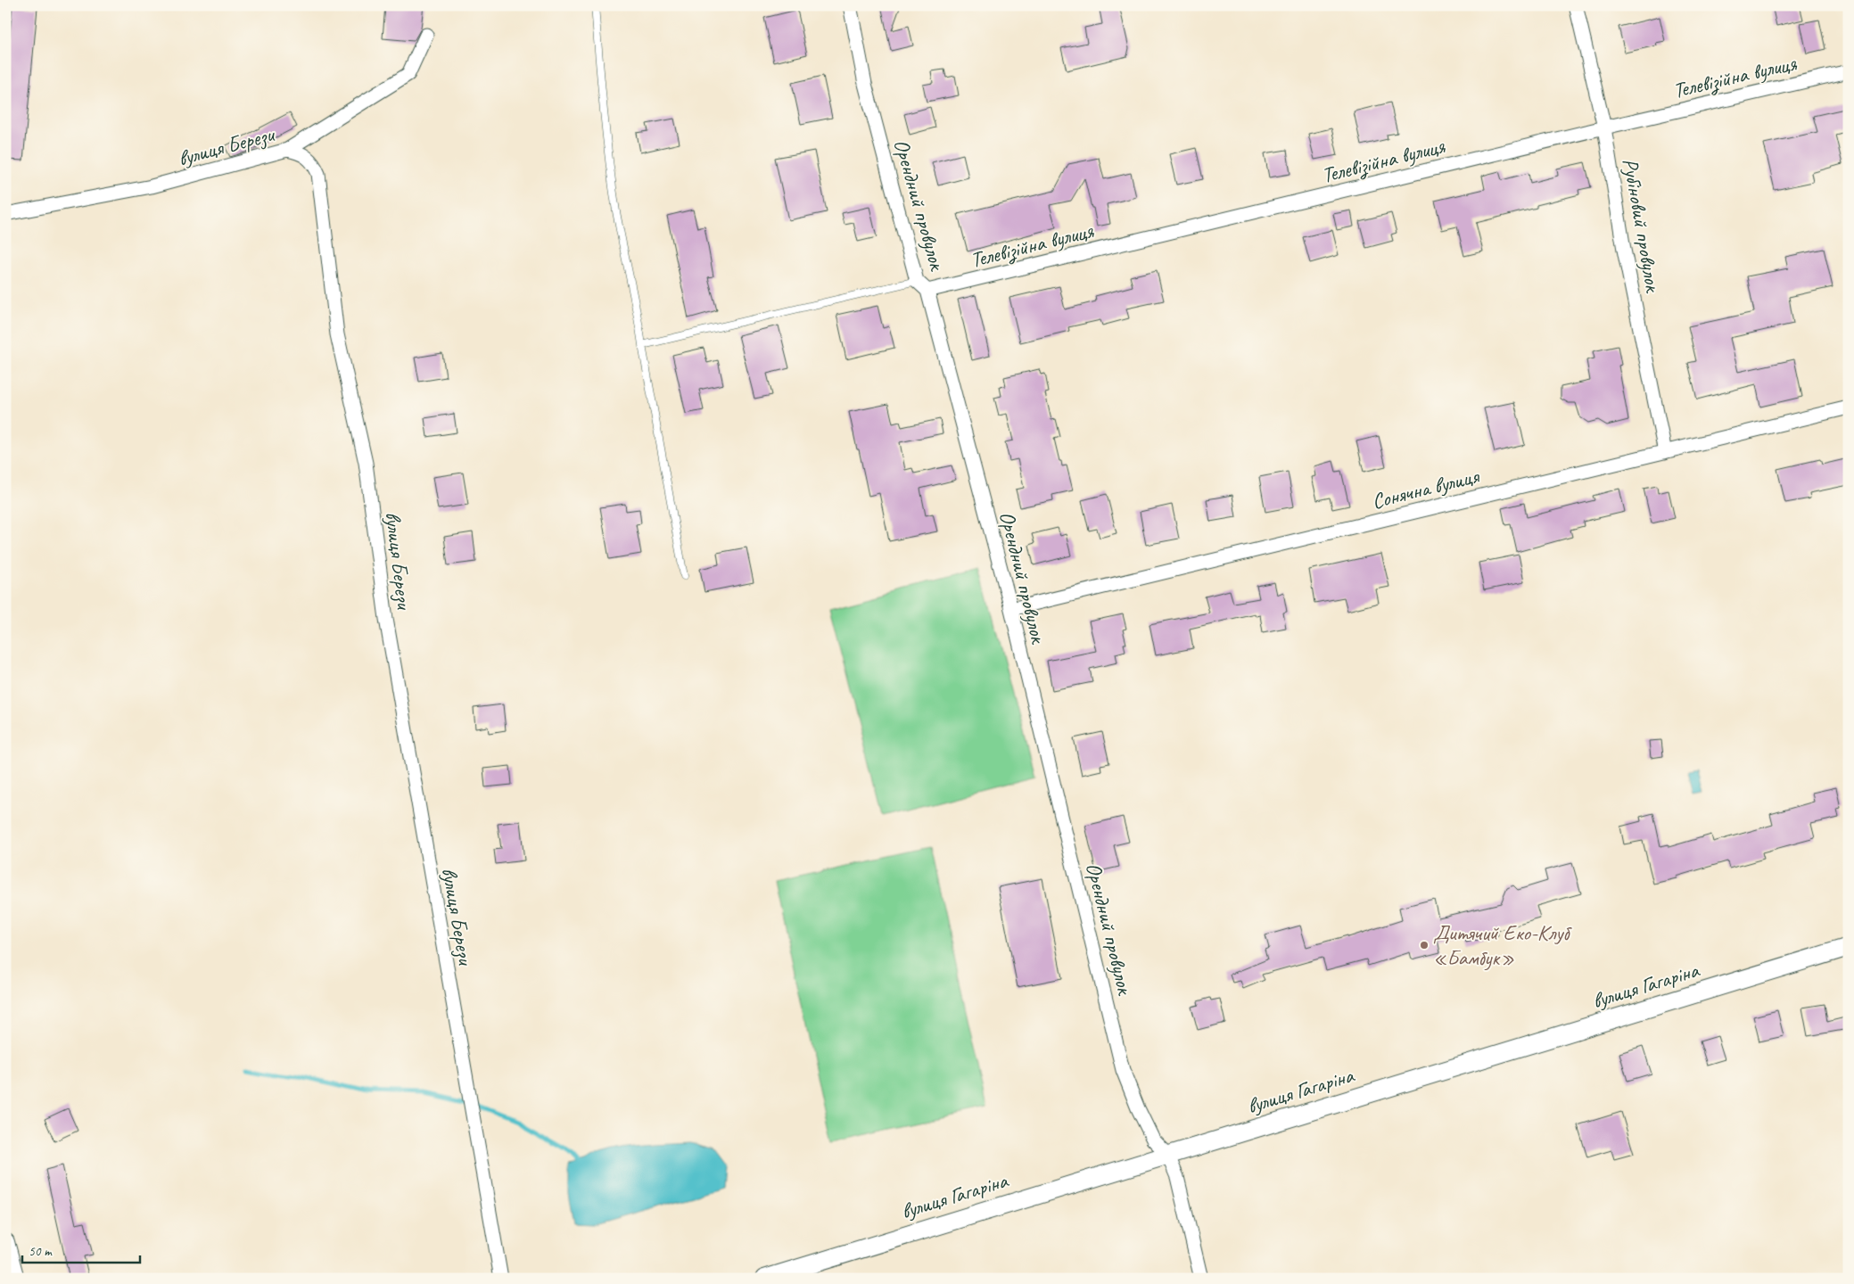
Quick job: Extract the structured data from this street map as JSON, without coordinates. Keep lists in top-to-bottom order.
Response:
{
  "streets": {
    "street": [
      "Телевізійна вулиця",
      "вулиця Берези",
      "Орендний провулок",
      "Рубіновий провулок",
      "Сонячна вулиця",
      "вулиця Гагаріна"
    ]
  },
  "crossings": [
    ["Телевізійна вулиця", "Орендний провулок"],
    ["Телевізійна вулиця", "Рубіновий провулок"],
    ["Орендний провулок", "Сонячна вулиця"],
    ["Орендний провулок", "вулиця Гагаріна"],
    ["Рубіновий провулок", "Сонячна вулиця"]
  ],
  "places": ["Дитячий Еко-Клуб «Бамбук»"],
  "scale_bar": "50 m"
}
